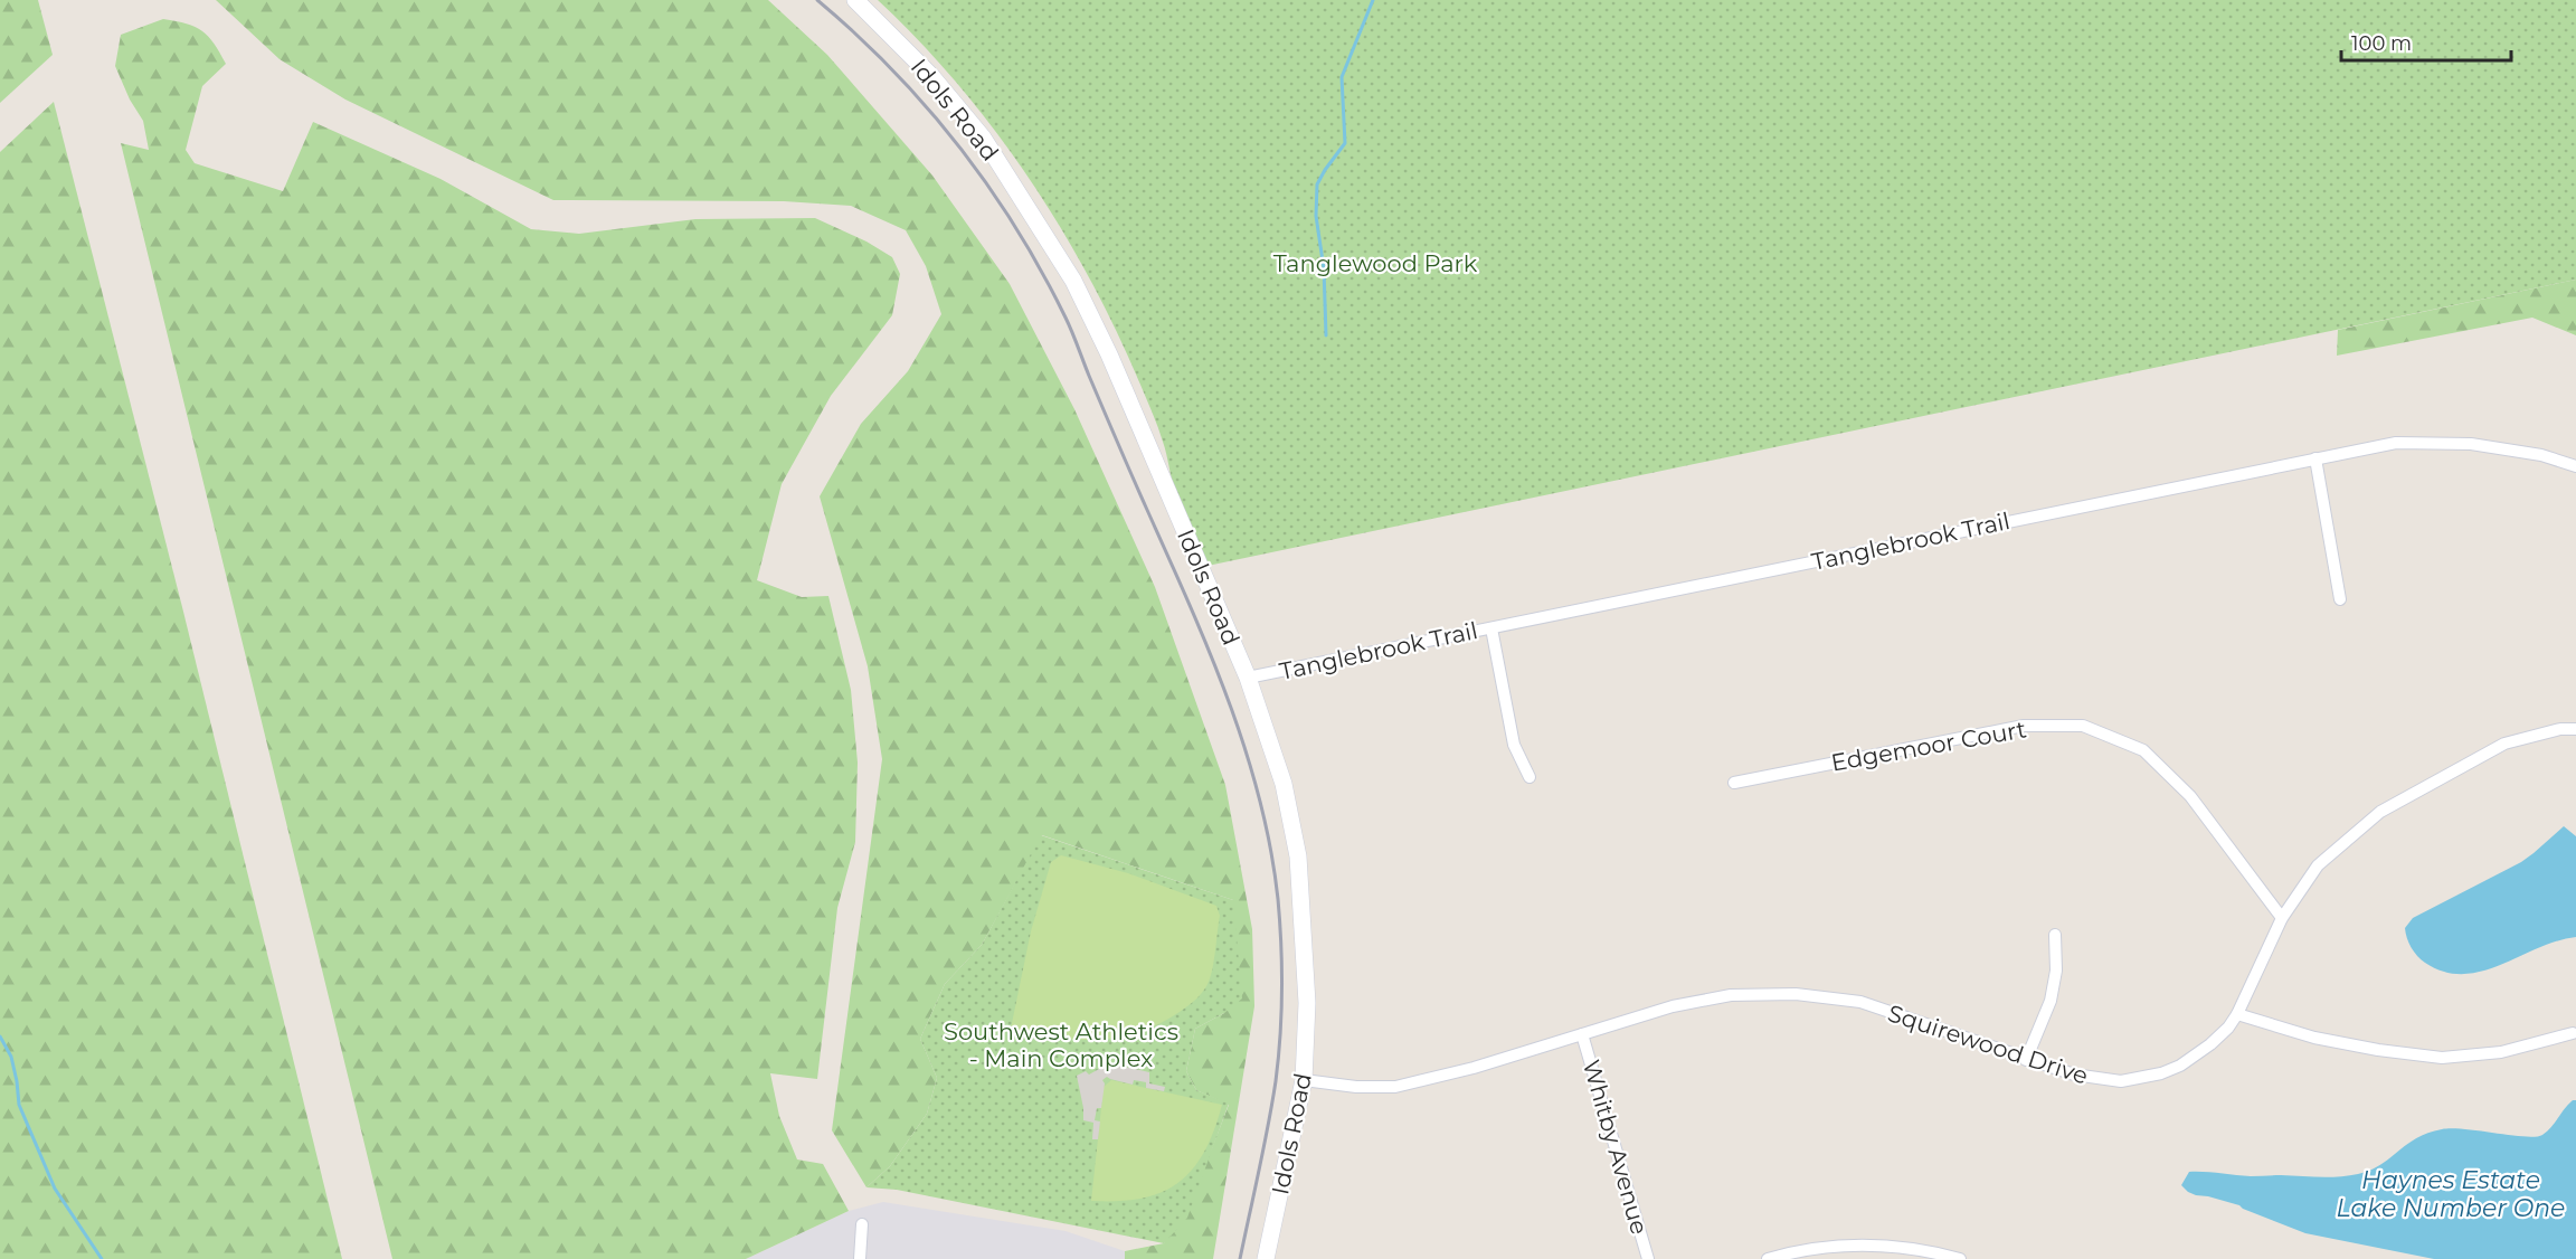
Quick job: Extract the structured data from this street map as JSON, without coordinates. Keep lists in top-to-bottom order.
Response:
{
  "streets": {
    "street": [
      "Idols Road",
      "Tanglebrook Trail",
      "Edgemoor Court",
      "Squirewood Drive",
      "Whitby Avenue"
    ]
  },
  "crossings": [
    ["Idols Road", "Tanglebrook Trail"],
    ["Idols Road", "Squirewood Drive"],
    ["Edgemoor Court", "Squirewood Drive"],
    ["Squirewood Drive", "Whitby Avenue"]
  ],
  "water": ["Haynes Estate Lake Number One"],
  "parks": ["Tanglewood Park", "Southwest Athletics - Main Complex"],
  "scale_bar": "100 m"
}
